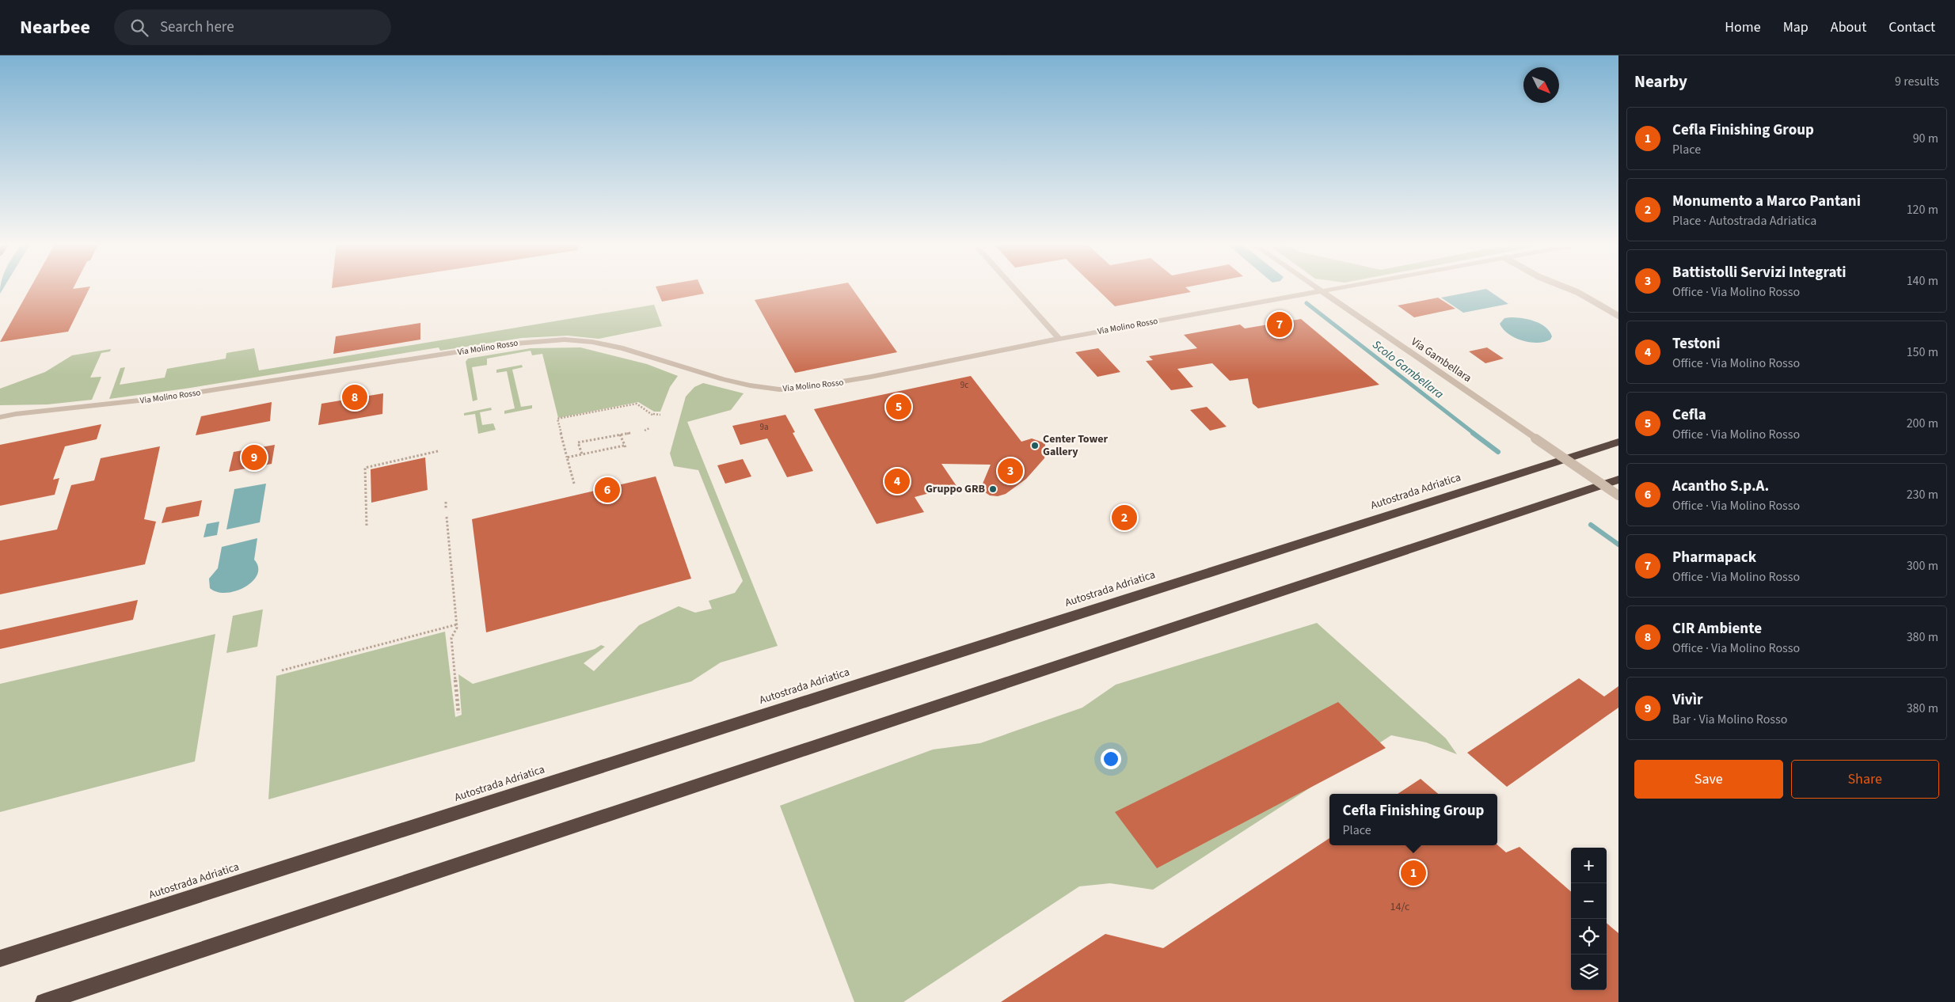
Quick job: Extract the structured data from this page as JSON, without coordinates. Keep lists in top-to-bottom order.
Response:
{
  "streets": {
    "highway": ["Autostrada Adriatica"],
    "street": ["Via Molino Rosso", "Via Gambellara"]
  },
  "crossings": [
    ["Via Molino Rosso", "Via Gambellara"]
  ],
  "water": ["Scolo Gambellara"],
  "places": ["Center Tower Gallery", "Gruppo GRB"],
  "house_numbers": ["9c", "9a", "14/c"],
  "north": "bottom right",
  "page": {
    "header": "Nearbee",
    "search": "Search here",
    "nav": [
      "Home",
      "Map",
      "About",
      "Contact"
    ],
    "heading": ["Nearby", "9 results"],
    "list": [
      {
        "mark": "1",
        "name": "Cefla Finishing Group",
        "note": "Place",
        "value": "90 m"
      },
      {
        "mark": "2",
        "name": "Monumento a Marco Pantani",
        "note": "Place · Autostrada Adriatica",
        "value": "120 m"
      },
      {
        "mark": "3",
        "name": "Battistolli Servizi Integrati",
        "note": "Office · Via Molino Rosso",
        "value": "140 m"
      },
      {
        "mark": "4",
        "name": "Testoni",
        "note": "Office · Via Molino Rosso",
        "value": "150 m"
      },
      {
        "mark": "5",
        "name": "Cefla",
        "note": "Office · Via Molino Rosso",
        "value": "200 m"
      },
      {
        "mark": "6",
        "name": "Acantho S.p.A.",
        "note": "Office · Via Molino Rosso",
        "value": "230 m"
      },
      {
        "mark": "7",
        "name": "Pharmapack",
        "note": "Office · Via Molino Rosso",
        "value": "300 m"
      },
      {
        "mark": "8",
        "name": "CIR Ambiente",
        "note": "Office · Via Molino Rosso",
        "value": "380 m"
      },
      {
        "mark": "9",
        "name": "Vivìr",
        "note": "Bar · Via Molino Rosso",
        "value": "380 m"
      }
    ],
    "pins": [
      "7",
      "8",
      "5",
      "9",
      "3",
      "4",
      "6",
      "2",
      "1"
    ],
    "buttons": ["Save", "Share"],
    "popup": ["Cefla Finishing Group", "Place"],
    "map_buttons": ["+", "−"]
  }
}
